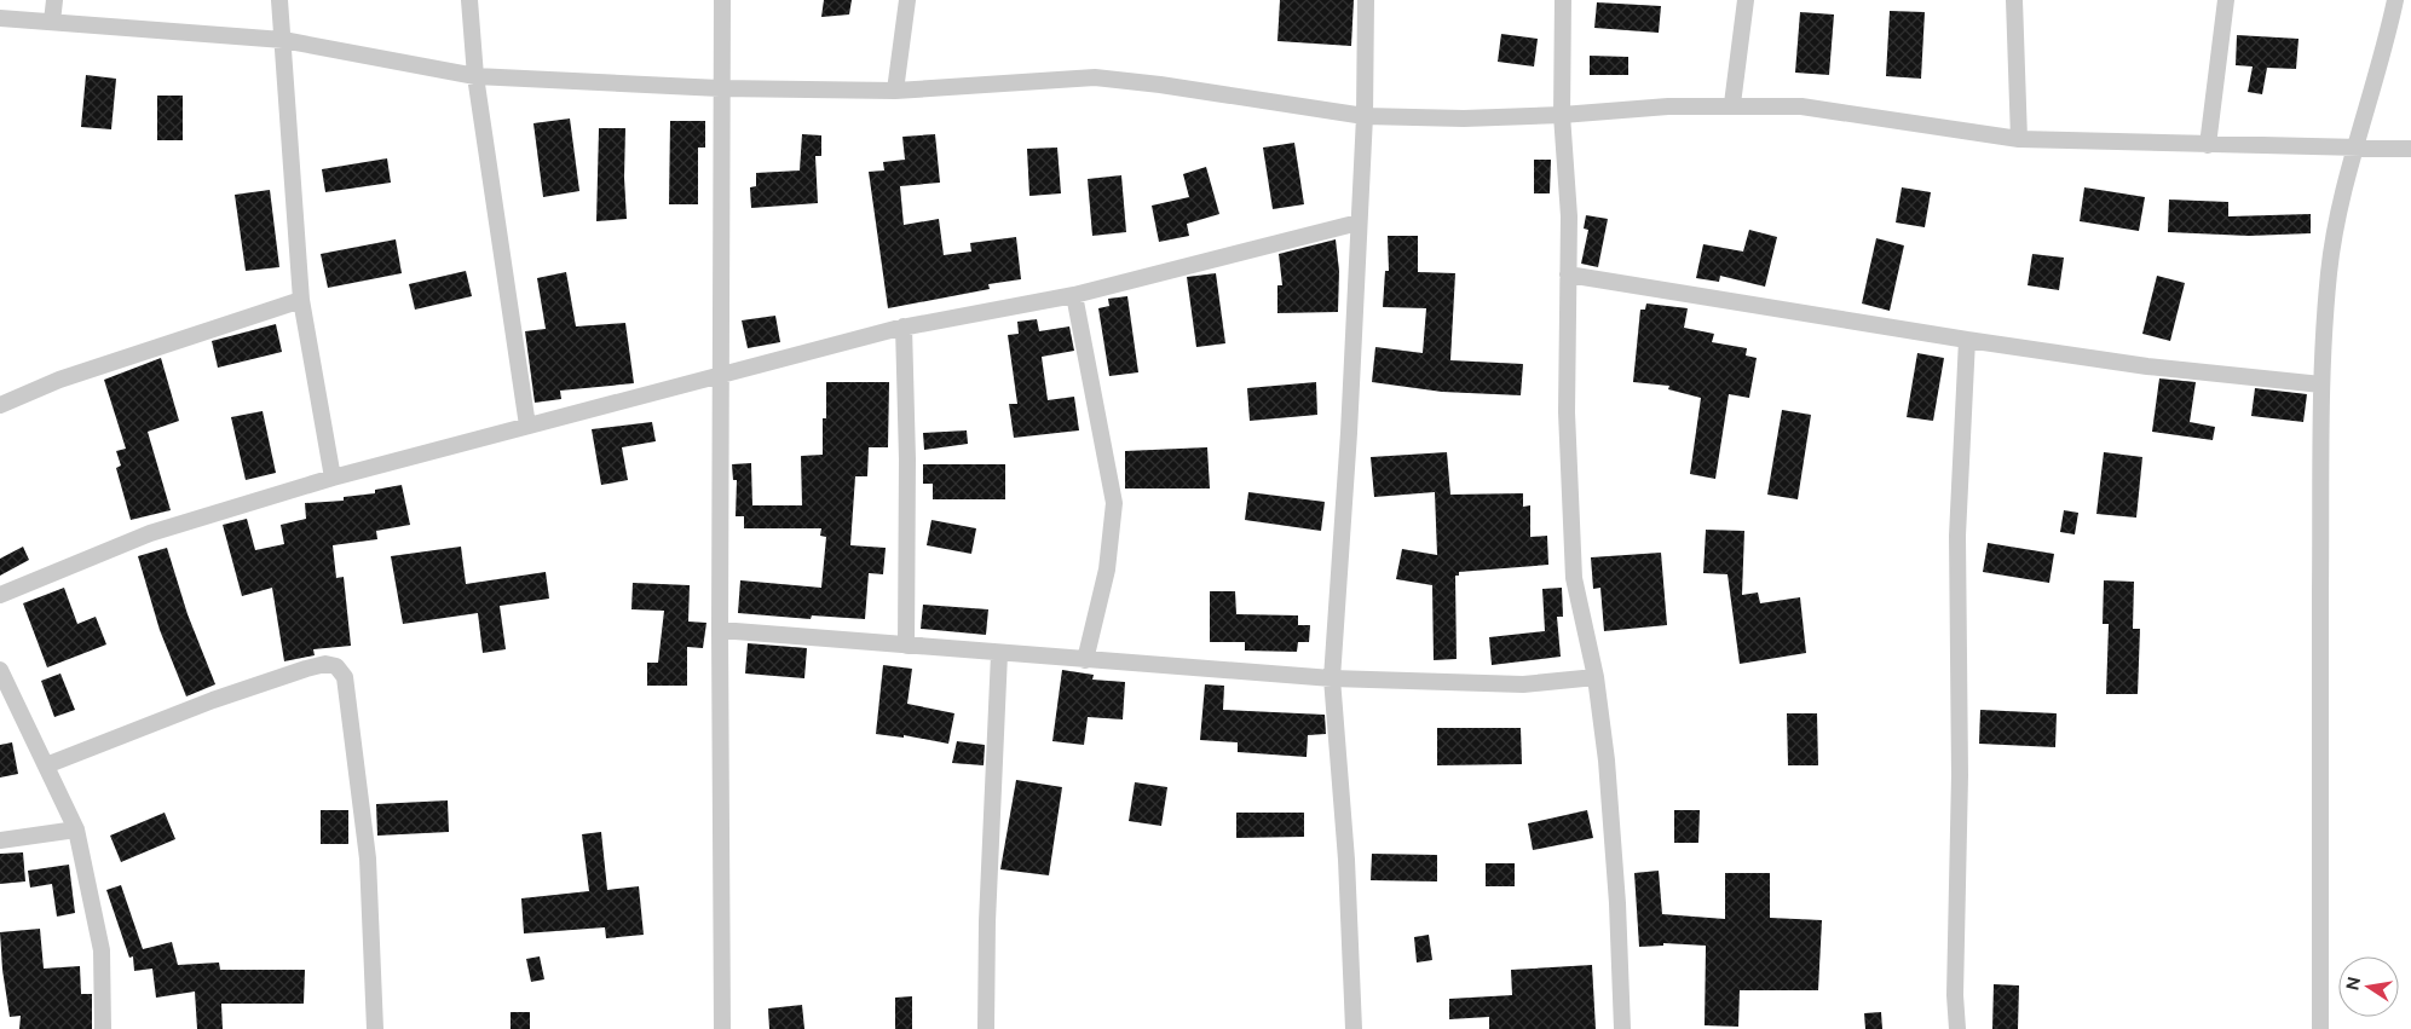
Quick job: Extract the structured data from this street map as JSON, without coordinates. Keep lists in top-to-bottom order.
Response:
{
  "north": "left"
}
